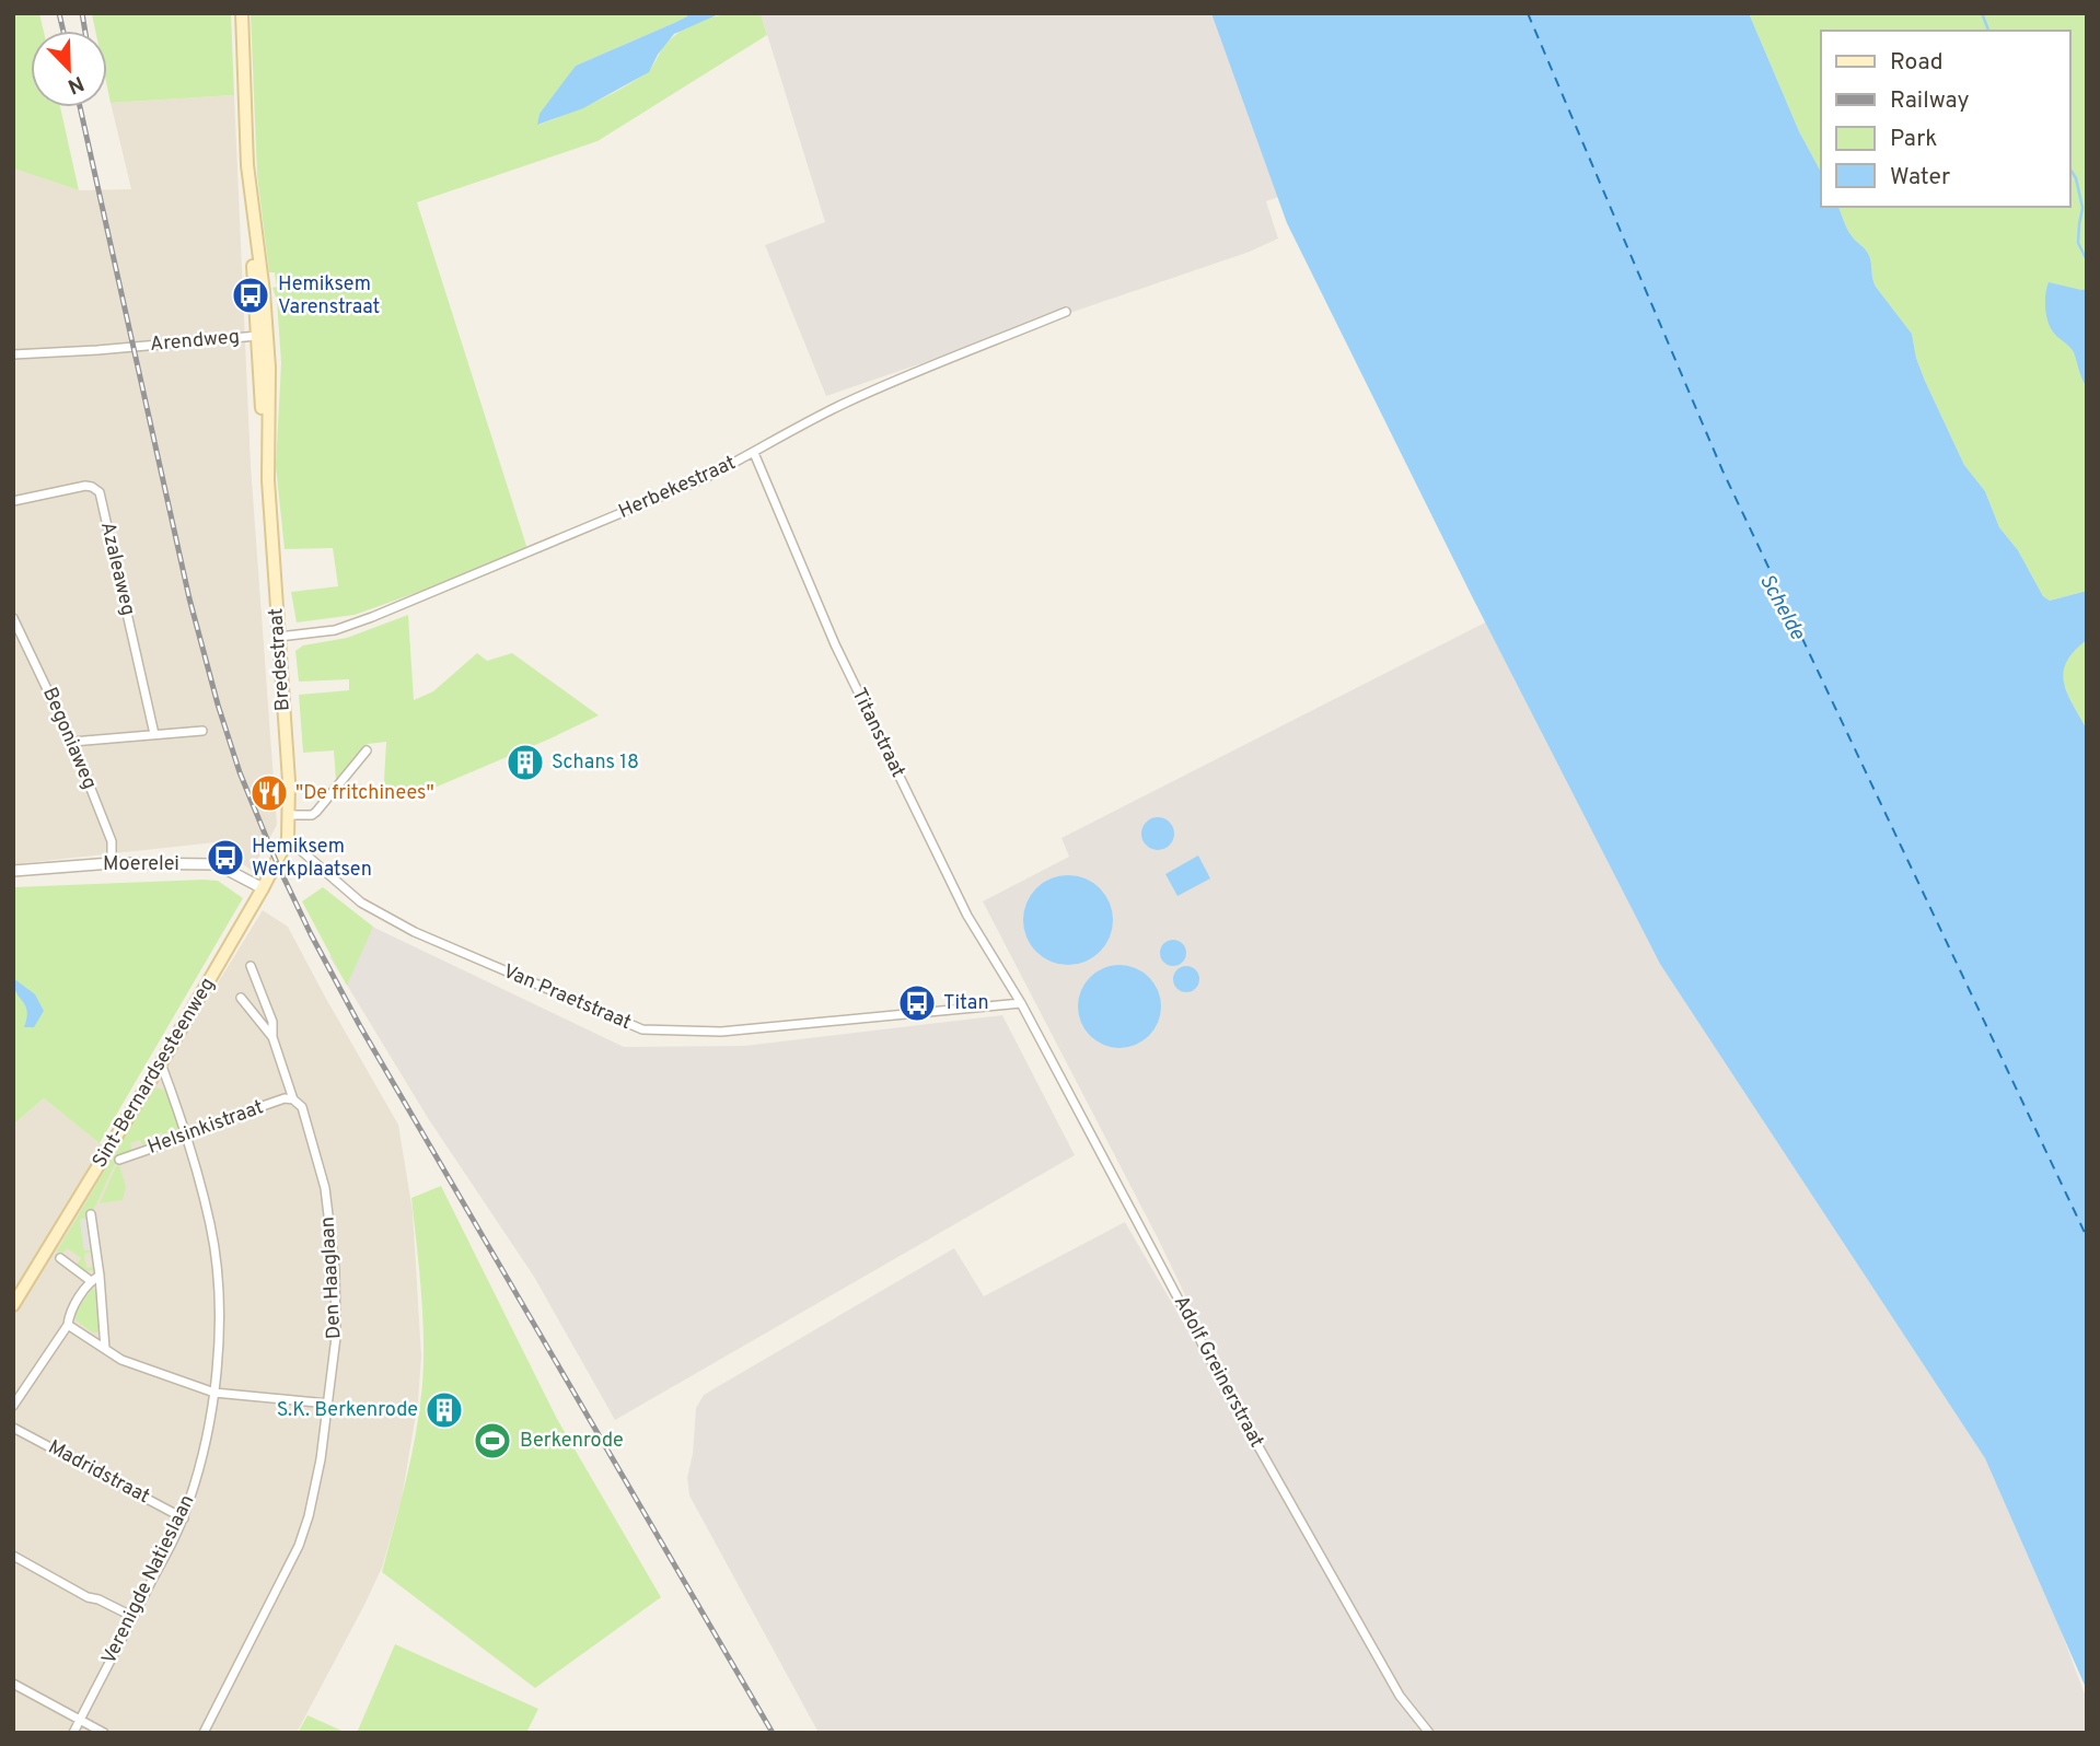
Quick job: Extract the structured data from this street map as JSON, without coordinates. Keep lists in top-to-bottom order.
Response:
{
  "streets": {
    "main road": ["Bredestraat", "Sint-Bernardsesteenweg"],
    "street": [
      "Arendweg",
      "Herbekestraat",
      "Azaleaweg",
      "Titanstraat",
      "Begoniaweg",
      "Moerelei",
      "Van Praetstraat",
      "Helsinkistraat",
      "Den Haaglaan",
      "Adolf Greinerstraat",
      "Madridstraat",
      "Verenigde Natieslaan"
    ]
  },
  "crossings": [
    ["Arendweg", "Bredestraat"],
    ["Herbekestraat", "Bredestraat"],
    ["Herbekestraat", "Titanstraat"],
    ["Bredestraat", "Van Praetstraat"],
    ["Bredestraat", "Sint-Bernardsesteenweg"],
    ["Titanstraat", "Van Praetstraat"],
    ["Titanstraat", "Adolf Greinerstraat"],
    ["Begoniaweg", "Moerelei"],
    ["Moerelei", "Sint-Bernardsesteenweg"],
    ["Van Praetstraat", "Sint-Bernardsesteenweg"],
    ["Van Praetstraat", "Adolf Greinerstraat"],
    ["Sint-Bernardsesteenweg", "Verenigde Natieslaan"],
    ["Helsinkistraat", "Den Haaglaan"],
    ["Helsinkistraat", "Verenigde Natieslaan"],
    ["Madridstraat", "Verenigde Natieslaan"]
  ],
  "water": ["Schelde"],
  "places": {
    "bus stop": ["Hemiksem Varenstraat", "Hemiksem Werkplaatsen", "Titan"],
    "building": ["Schans 18", "S.K. Berkenrode"],
    "restaurant": ["\"De fritchinees\""],
    "sports": ["Berkenrode"]
  },
  "legend": [
    "Road",
    "Railway",
    "Park",
    "Water"
  ],
  "north": "bottom right"
}
